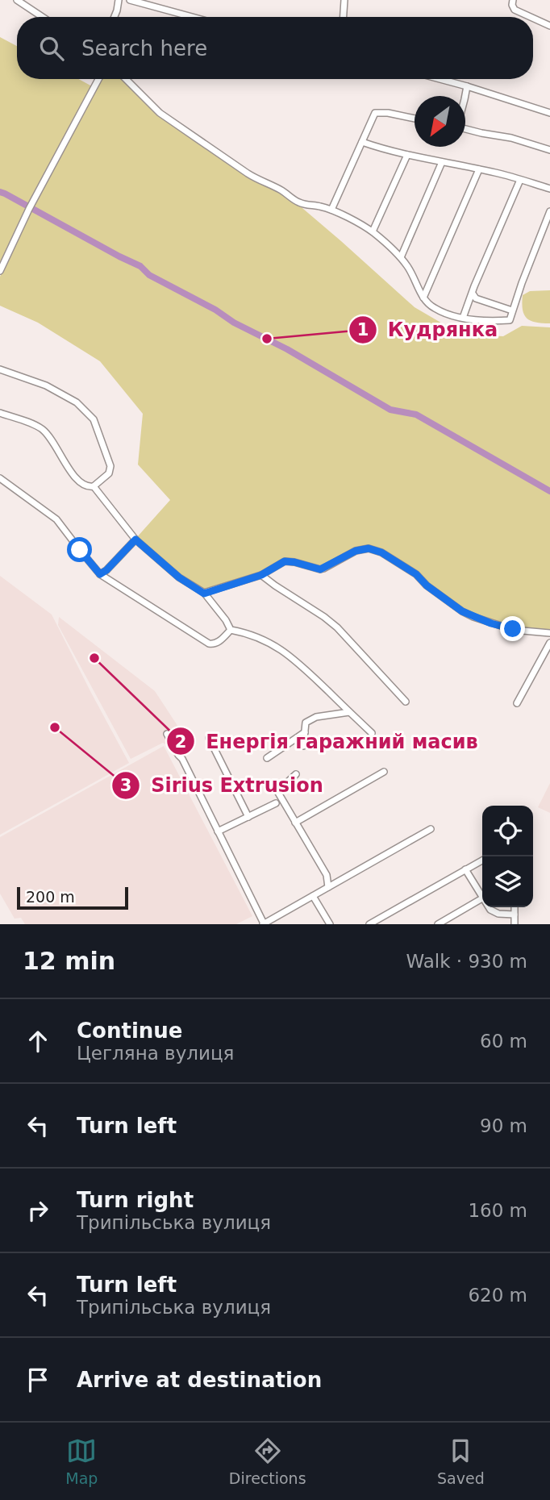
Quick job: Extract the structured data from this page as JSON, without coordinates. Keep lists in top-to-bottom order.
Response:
{
  "places": ["Кудрянка", "Енергія гаражний масив", "Sirius Extrusion"],
  "scale_bar": "200 m",
  "north": "bottom left",
  "page": {
    "search": "Search here",
    "scale": "200 m",
    "heading": ["12 min", "Walk · 930 m"],
    "list": [
      ["Continue", "Цегляна вулиця", "60 m"],
      ["Turn left", "90 m"],
      ["Turn right", "Трипільська вулиця", "160 m"],
      ["Turn left", "Трипільська вулиця", "620 m"],
      "Arrive at destination"
    ],
    "nav": ["Map", "Directions", "Saved"]
  }
}
